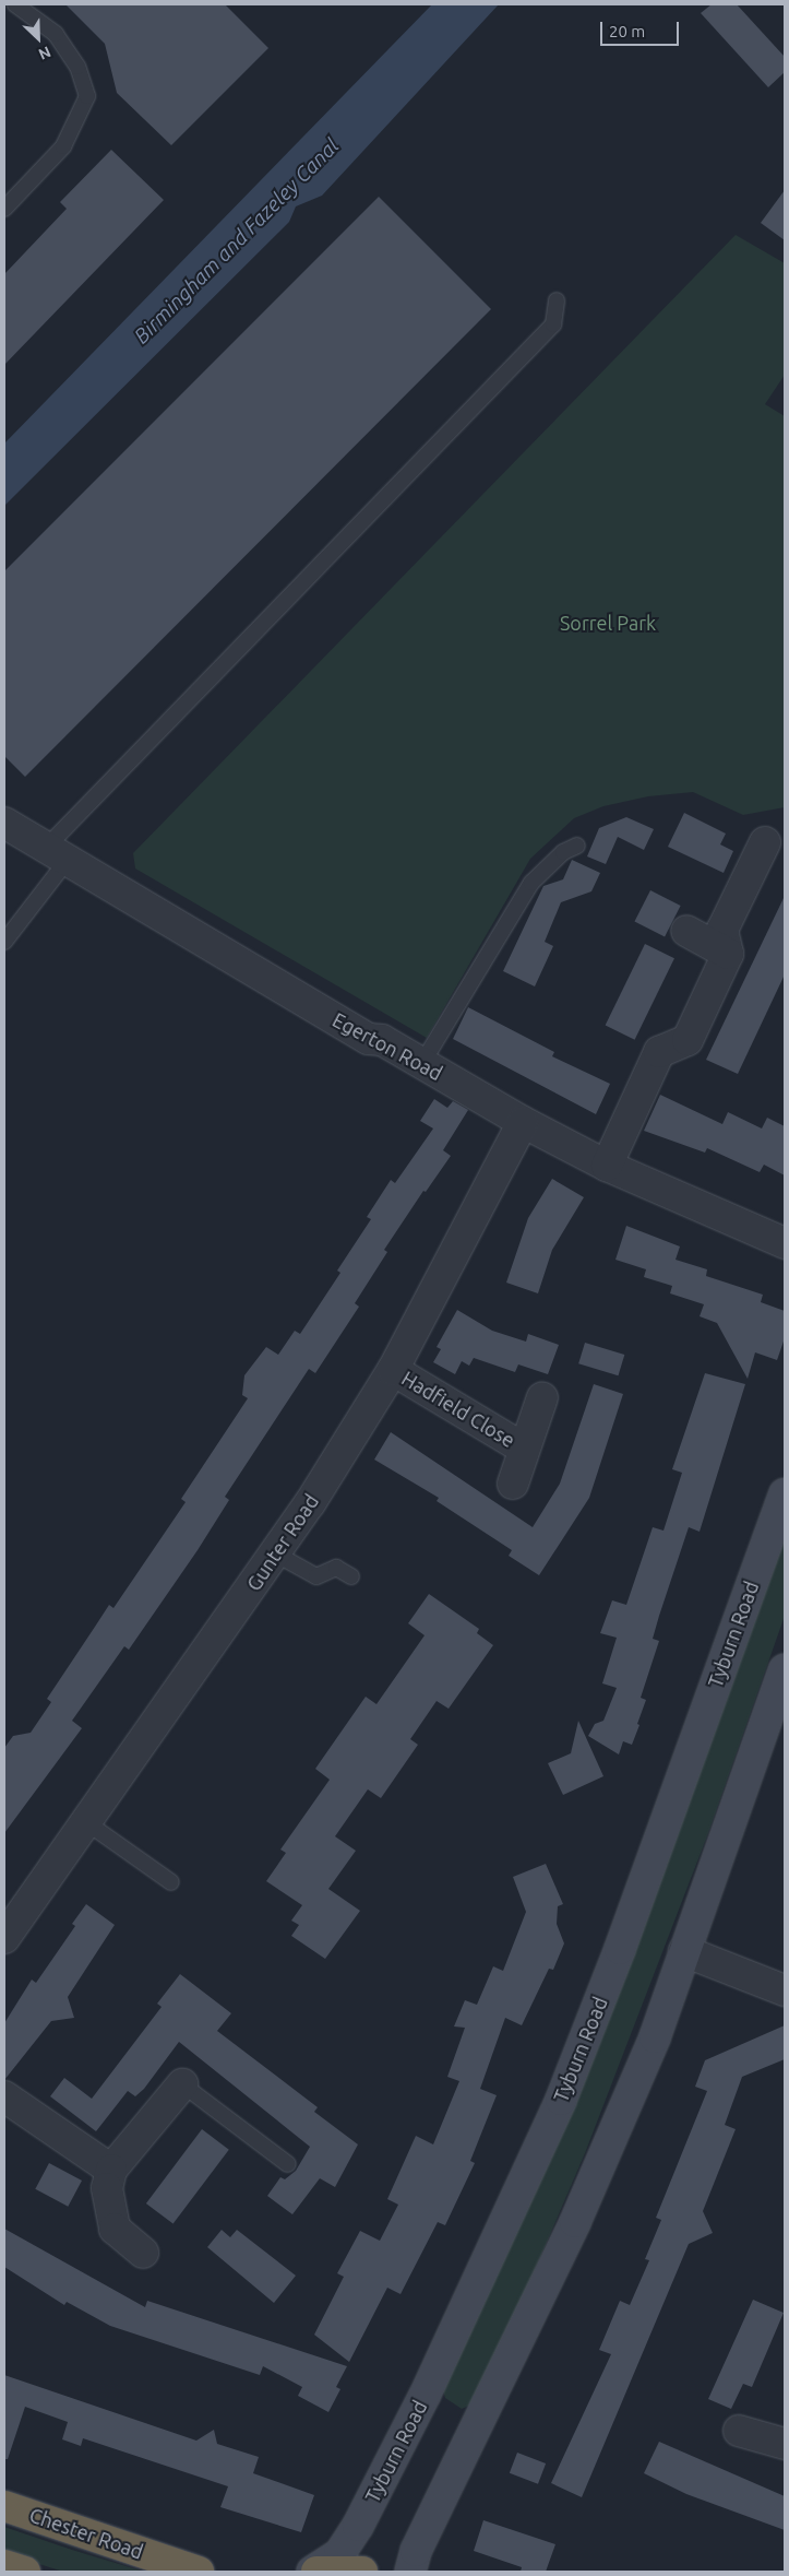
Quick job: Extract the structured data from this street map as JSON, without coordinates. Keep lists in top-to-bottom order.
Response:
{
  "streets": {
    "highway": ["Chester Road"],
    "main road": ["Tyburn Road"],
    "street": ["Egerton Road", "Hadfield Close", "Gunter Road"]
  },
  "crossings": [
    ["Egerton Road", "Gunter Road"],
    ["Hadfield Close", "Gunter Road"]
  ],
  "water": ["Birmingham and Fazeley Canal"],
  "parks": ["Sorrel Park"],
  "scale_bar": "20 m",
  "north": "bottom right"
}
